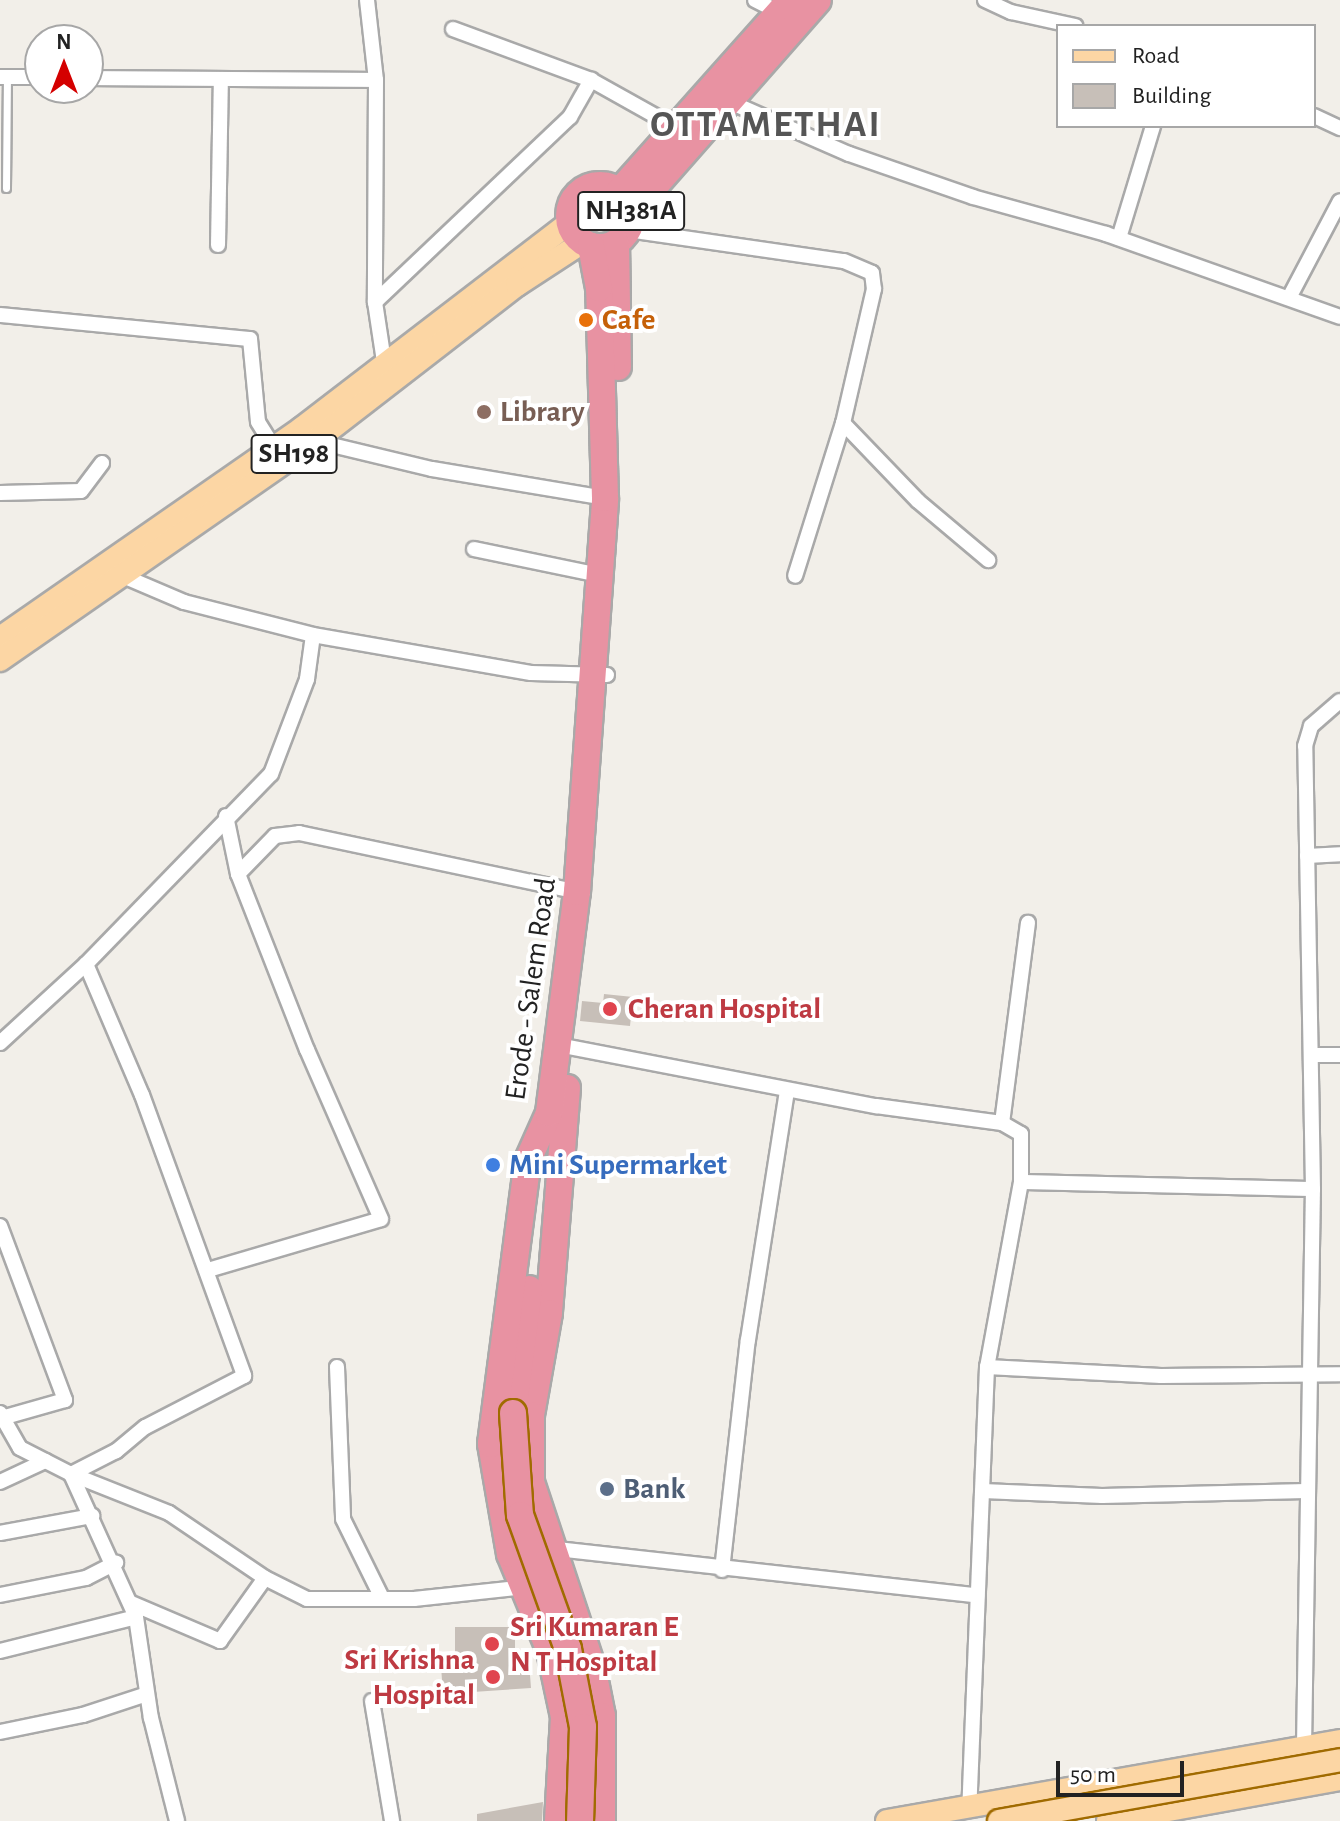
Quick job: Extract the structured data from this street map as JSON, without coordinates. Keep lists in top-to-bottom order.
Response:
{
  "streets": {
    "highway": ["NH381A", "Erode - Salem Road"],
    "main road": ["SH198"]
  },
  "crossings": [
    ["NH381A", "SH198"],
    ["NH381A", "Erode - Salem Road"],
    ["SH198", "Erode - Salem Road"]
  ],
  "districts": ["OTTAMETHAI"],
  "places": [
    "Cafe",
    "Library",
    "Cheran Hospital",
    "Mini Supermarket",
    "Bank",
    "Sri Kumaran E N T Hospital",
    "Sri Krishna Hospital"
  ],
  "legend": ["Road", "Building"],
  "scale_bar": "50 m",
  "north": "top"
}
